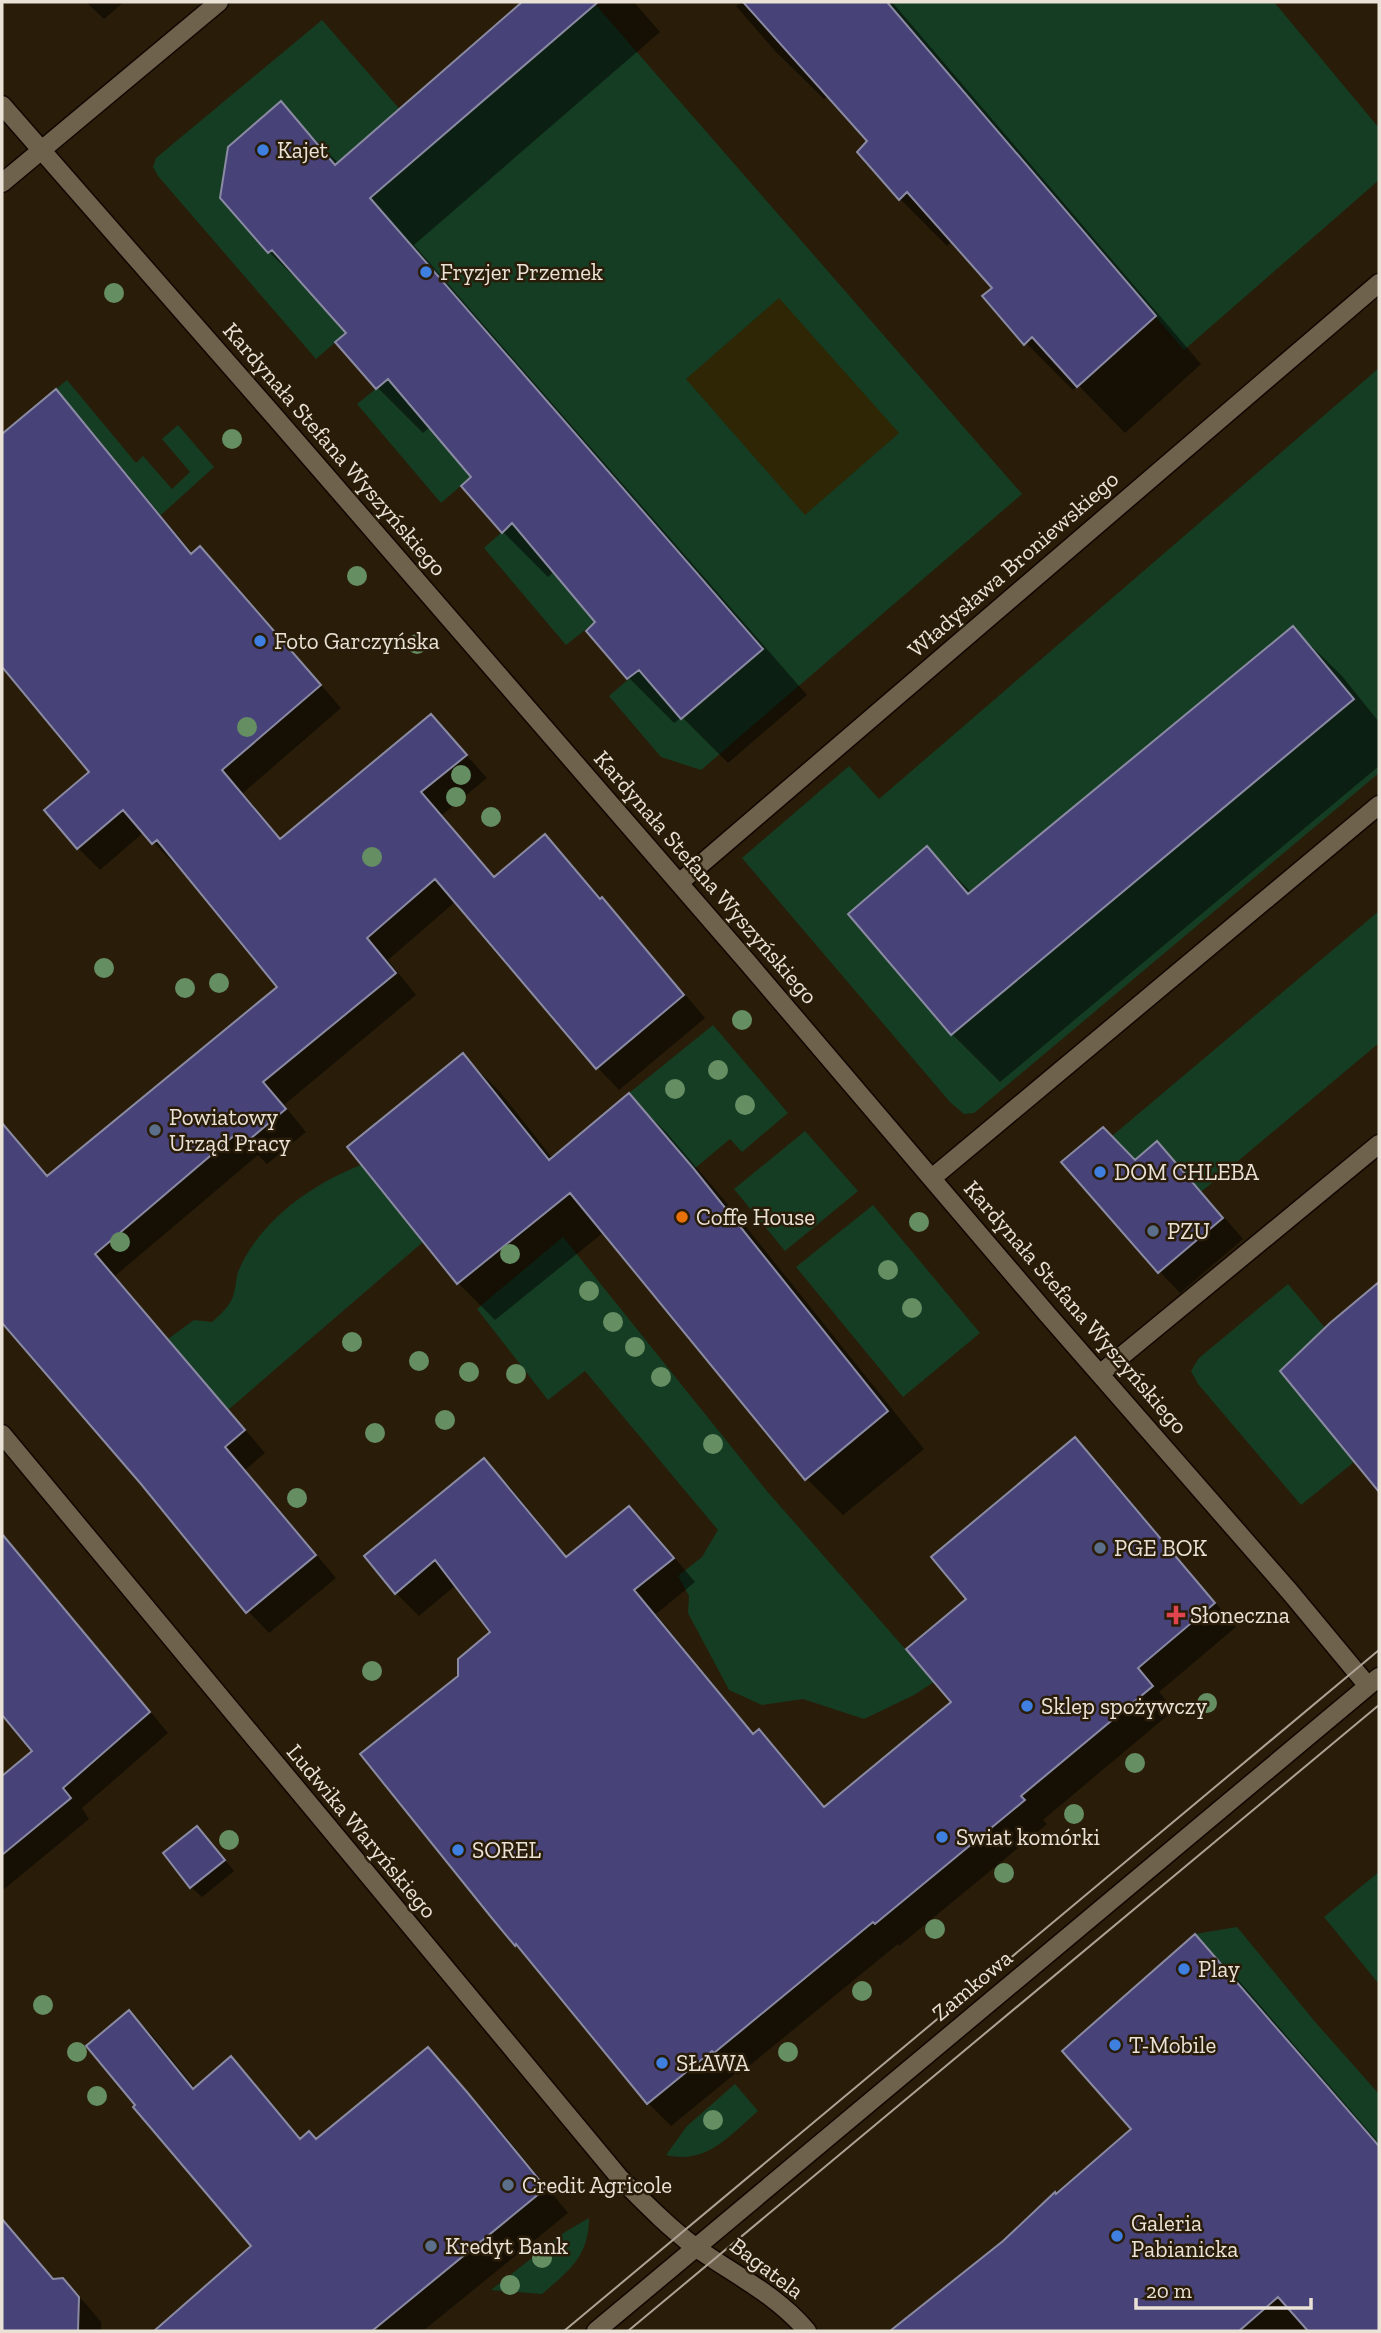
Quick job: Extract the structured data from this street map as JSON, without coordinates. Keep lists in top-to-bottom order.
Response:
{
  "streets": {
    "street": [
      "Kardynała Stefana Wyszyńskiego",
      "Władysława Broniewskiego",
      "Ludwika Waryńskiego",
      "Zamkowa",
      "Bagatela"
    ]
  },
  "crossings": [
    ["Kardynała Stefana Wyszyńskiego", "Władysława Broniewskiego"],
    ["Kardynała Stefana Wyszyńskiego", "Zamkowa"],
    ["Ludwika Waryńskiego", "Zamkowa"],
    ["Ludwika Waryńskiego", "Bagatela"],
    ["Zamkowa", "Bagatela"]
  ],
  "places": {
    "other": [
      "Kajet",
      "Fryzjer Przemek",
      "Foto Garczyńska",
      "Powiatowy Urząd Pracy",
      "DOM CHLEBA",
      "Coffe House",
      "PZU",
      "PGE BOK",
      "Sklep spożywczy",
      "Swiat komórki",
      "SOREL",
      "Play",
      "T-Mobile",
      "SŁAWA",
      "Credit Agricole",
      "Galeria Pabianicka",
      "Kredyt Bank"
    ],
    "health": ["Słoneczna"]
  },
  "scale_bar": "20 m"
}
